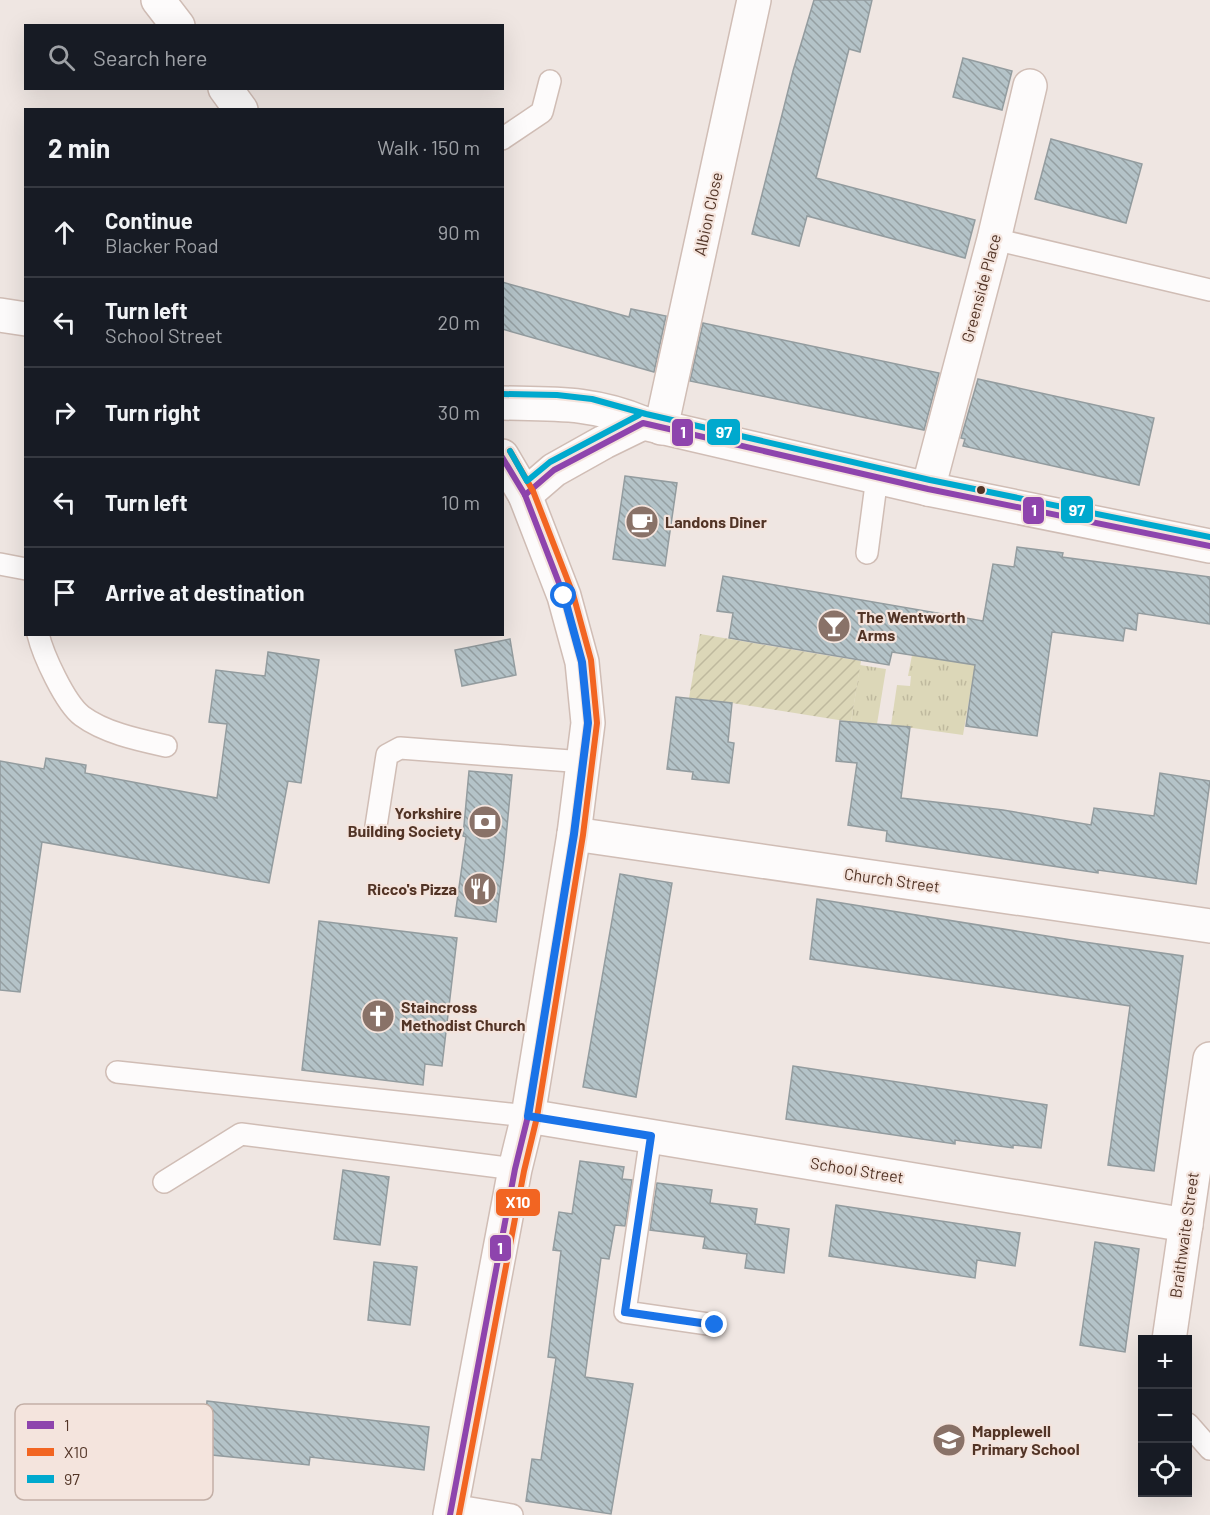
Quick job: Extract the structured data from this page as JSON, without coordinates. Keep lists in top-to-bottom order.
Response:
{
  "streets": {
    "street": [
      "Albion Close",
      "Greenside Place",
      "Church Street",
      "School Street",
      "Braithwaite Street"
    ]
  },
  "crossings": [
    ["School Street", "Braithwaite Street"]
  ],
  "places": {
    "cafe": ["Landons Diner"],
    "bar": ["The Wentworth Arms"],
    "bank": ["Yorkshire Building Society"],
    "restaurant": ["Ricco's Pizza"],
    "church": ["Staincross Methodist Church"],
    "school or university": ["Mapplewell Primary School"]
  },
  "lines": ["transit line 97", "transit line 1", "transit line X10"],
  "legend": ["1", "X10", "97"],
  "page": {
    "search": "Search here",
    "heading": ["2 min", "Walk · 150 m"],
    "list": [
      ["Continue", "Blacker Road", "90 m"],
      ["Turn left", "School Street", "20 m"],
      ["Turn right", "30 m"],
      ["Turn left", "10 m"],
      "Arrive at destination"
    ],
    "map_buttons": ["+", "−"]
  }
}
